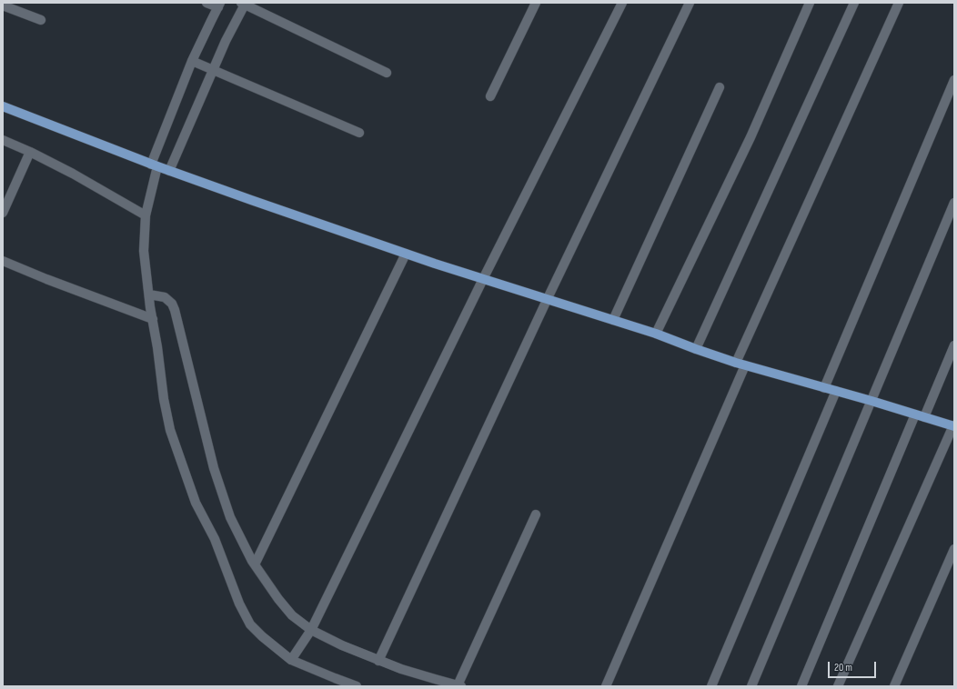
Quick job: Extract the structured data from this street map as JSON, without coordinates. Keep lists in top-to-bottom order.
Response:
{
  "scale_bar": "20 m"
}
